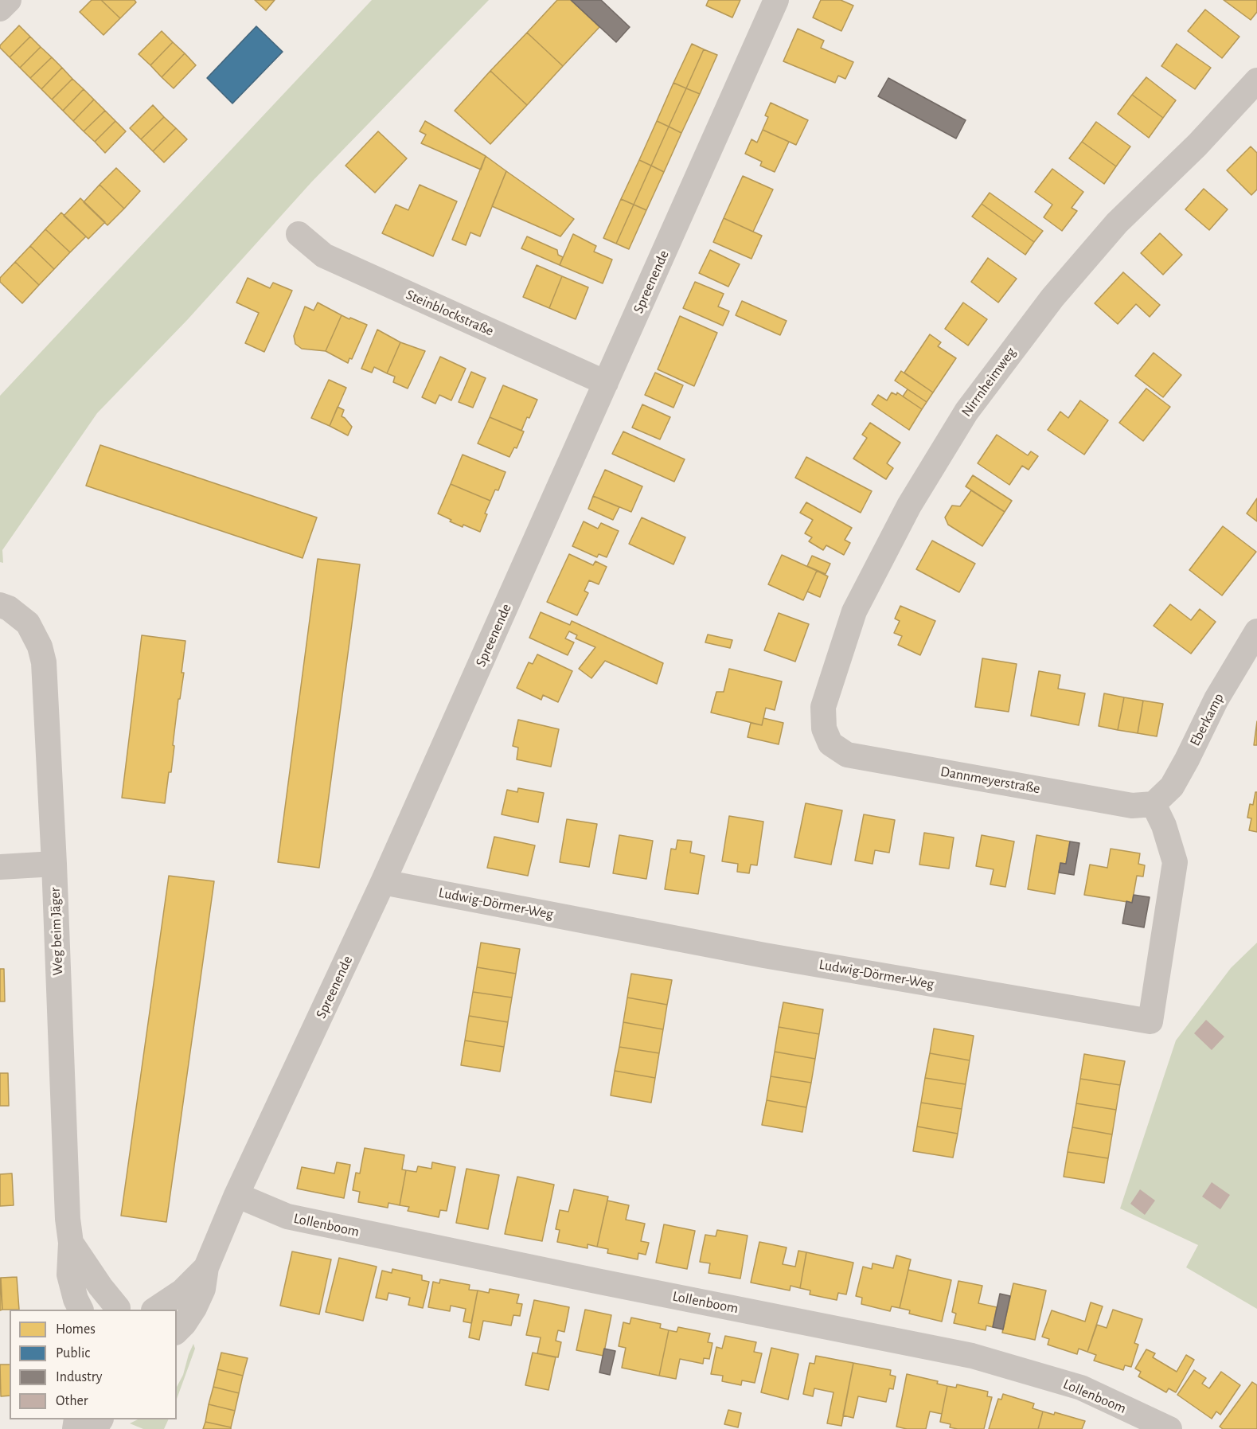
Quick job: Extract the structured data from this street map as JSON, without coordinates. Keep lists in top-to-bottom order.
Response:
{
  "streets": {
    "street": [
      "Spreenende",
      "Steinblockstraße",
      "Nirrnheimweg",
      "Eberkamp",
      "Dannmeyerstraße",
      "Ludwig-Dörmer-Weg",
      "Weg beim Jäger",
      "Lollenboom"
    ]
  },
  "crossings": [
    ["Spreenende", "Steinblockstraße"],
    ["Spreenende", "Ludwig-Dörmer-Weg"],
    ["Spreenende", "Lollenboom"],
    ["Nirrnheimweg", "Dannmeyerstraße"],
    ["Eberkamp", "Dannmeyerstraße"],
    ["Eberkamp", "Ludwig-Dörmer-Weg"],
    ["Dannmeyerstraße", "Ludwig-Dörmer-Weg"]
  ],
  "legend": [
    "Homes",
    "Public",
    "Industry",
    "Other"
  ]
}
